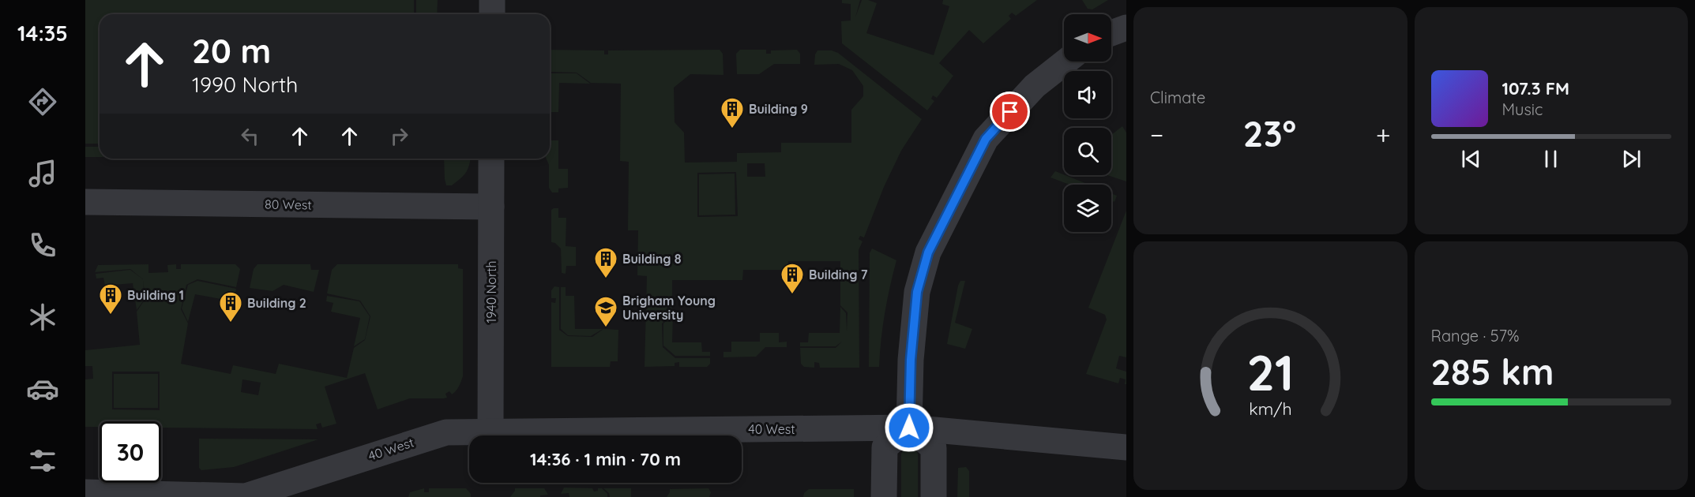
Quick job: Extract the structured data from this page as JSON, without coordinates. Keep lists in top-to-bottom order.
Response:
{
  "streets": {
    "street": ["80 West", "1940 North", "40 West"]
  },
  "crossings": [
    ["80 West", "1940 North"],
    ["1940 North", "40 West"]
  ],
  "places": {
    "building": [
      "Building 9",
      "Building 8",
      "Building 7",
      "Building 1",
      "Building 2"
    ],
    "school or university": ["Brigham Young University"]
  },
  "north": "right",
  "page": {
    "tabs": "14:35",
    "tile": [
      "Climate",
      ["Range · 57%", "285 km"]
    ],
    "turn": ["20 m", "1990 North"],
    "song": ["107.3 FM", "Music"],
    "heat": ["−", "23°", "+"],
    "limit": "30",
    "trip": "14:36 · 1 min · 70 m",
    "gauge": ["21", "km/h"]
  }
}
